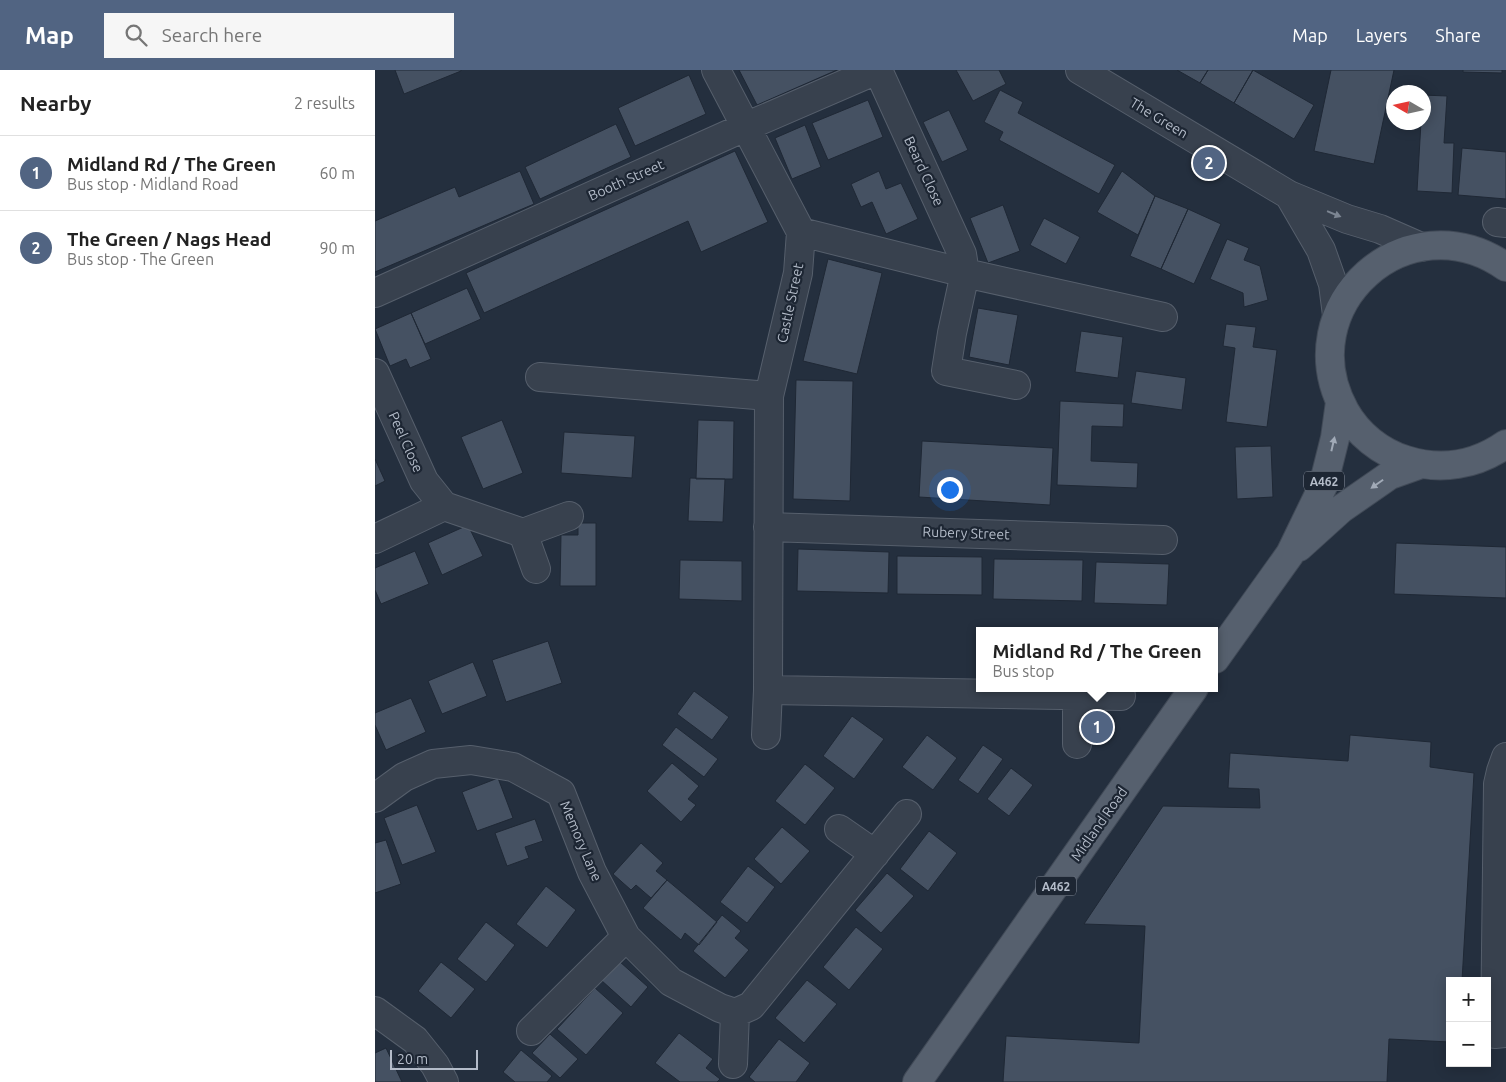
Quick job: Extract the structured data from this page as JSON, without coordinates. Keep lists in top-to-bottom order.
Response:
{
  "streets": {
    "main road": ["A462", "Midland Road"],
    "street": [
      "The Green",
      "Beard Close",
      "Booth Street",
      "Castle Street",
      "Peel Close",
      "Rubery Street",
      "Memory Lane"
    ]
  },
  "crossings": [
    ["Beard Close", "Booth Street"],
    ["Castle Street", "Rubery Street"]
  ],
  "scale_bar": "20 m",
  "north": "left",
  "page": {
    "header": "Map",
    "search": "Search here",
    "nav": ["Map", "Layers", "Share"],
    "heading": ["Nearby", "2 results"],
    "list": [
      {
        "mark": "1",
        "name": "Midland Rd / The Green",
        "note": "Bus stop · Midland Road",
        "value": "60 m"
      },
      {
        "mark": "2",
        "name": "The Green / Nags Head",
        "note": "Bus stop · The Green",
        "value": "90 m"
      }
    ],
    "pins": ["2", "1"],
    "popup": ["Midland Rd / The Green", "Bus stop"],
    "map_buttons": ["+", "−"],
    "scale": "20 m"
  }
}
